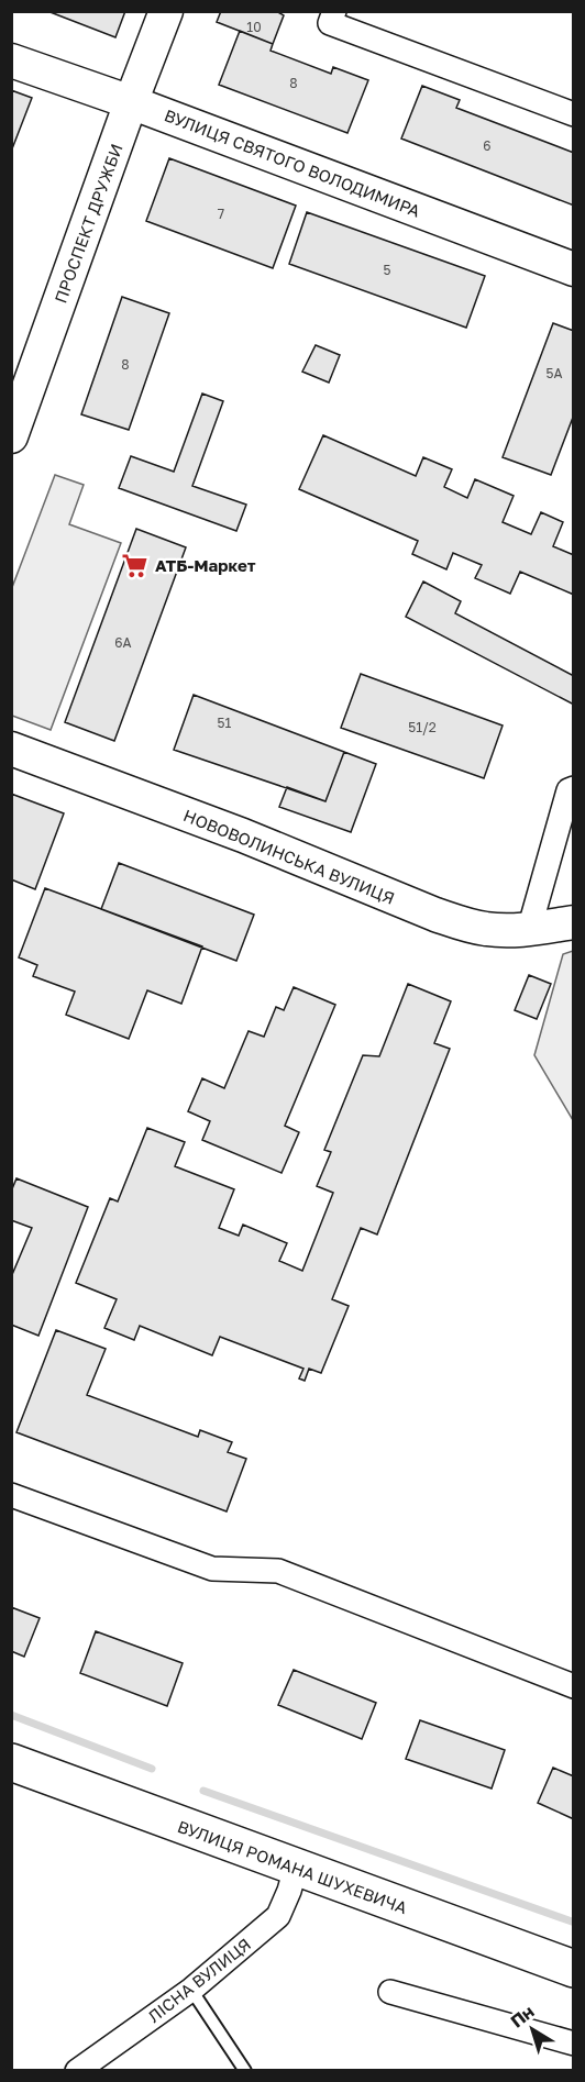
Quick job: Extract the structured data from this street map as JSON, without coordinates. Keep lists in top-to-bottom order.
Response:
{
  "streets": {
    "main road": ["ВУЛИЦЯ РОМАНА ШУХЕВИЧА"],
    "street": [
      "ВУЛИЦЯ СВЯТОГО ВОЛОДИМИРА",
      "ПРОСПЕКТ ДРУЖБИ",
      "НОВОВОЛИНСЬКА ВУЛИЦЯ",
      "ЛІСНА ВУЛИЦЯ"
    ]
  },
  "crossings": [
    ["ВУЛИЦЯ СВЯТОГО ВОЛОДИМИРА", "ПРОСПЕКТ ДРУЖБИ"],
    ["ВУЛИЦЯ РОМАНА ШУХЕВИЧА", "ЛІСНА ВУЛИЦЯ"]
  ],
  "places": {
    "supermarket": ["АТБ-Маркет"]
  },
  "house_numbers": [
    "10",
    "8",
    "6",
    "7",
    "5",
    "8",
    "5А",
    "6А",
    "51",
    "51/2"
  ],
  "north": "top left"
}
